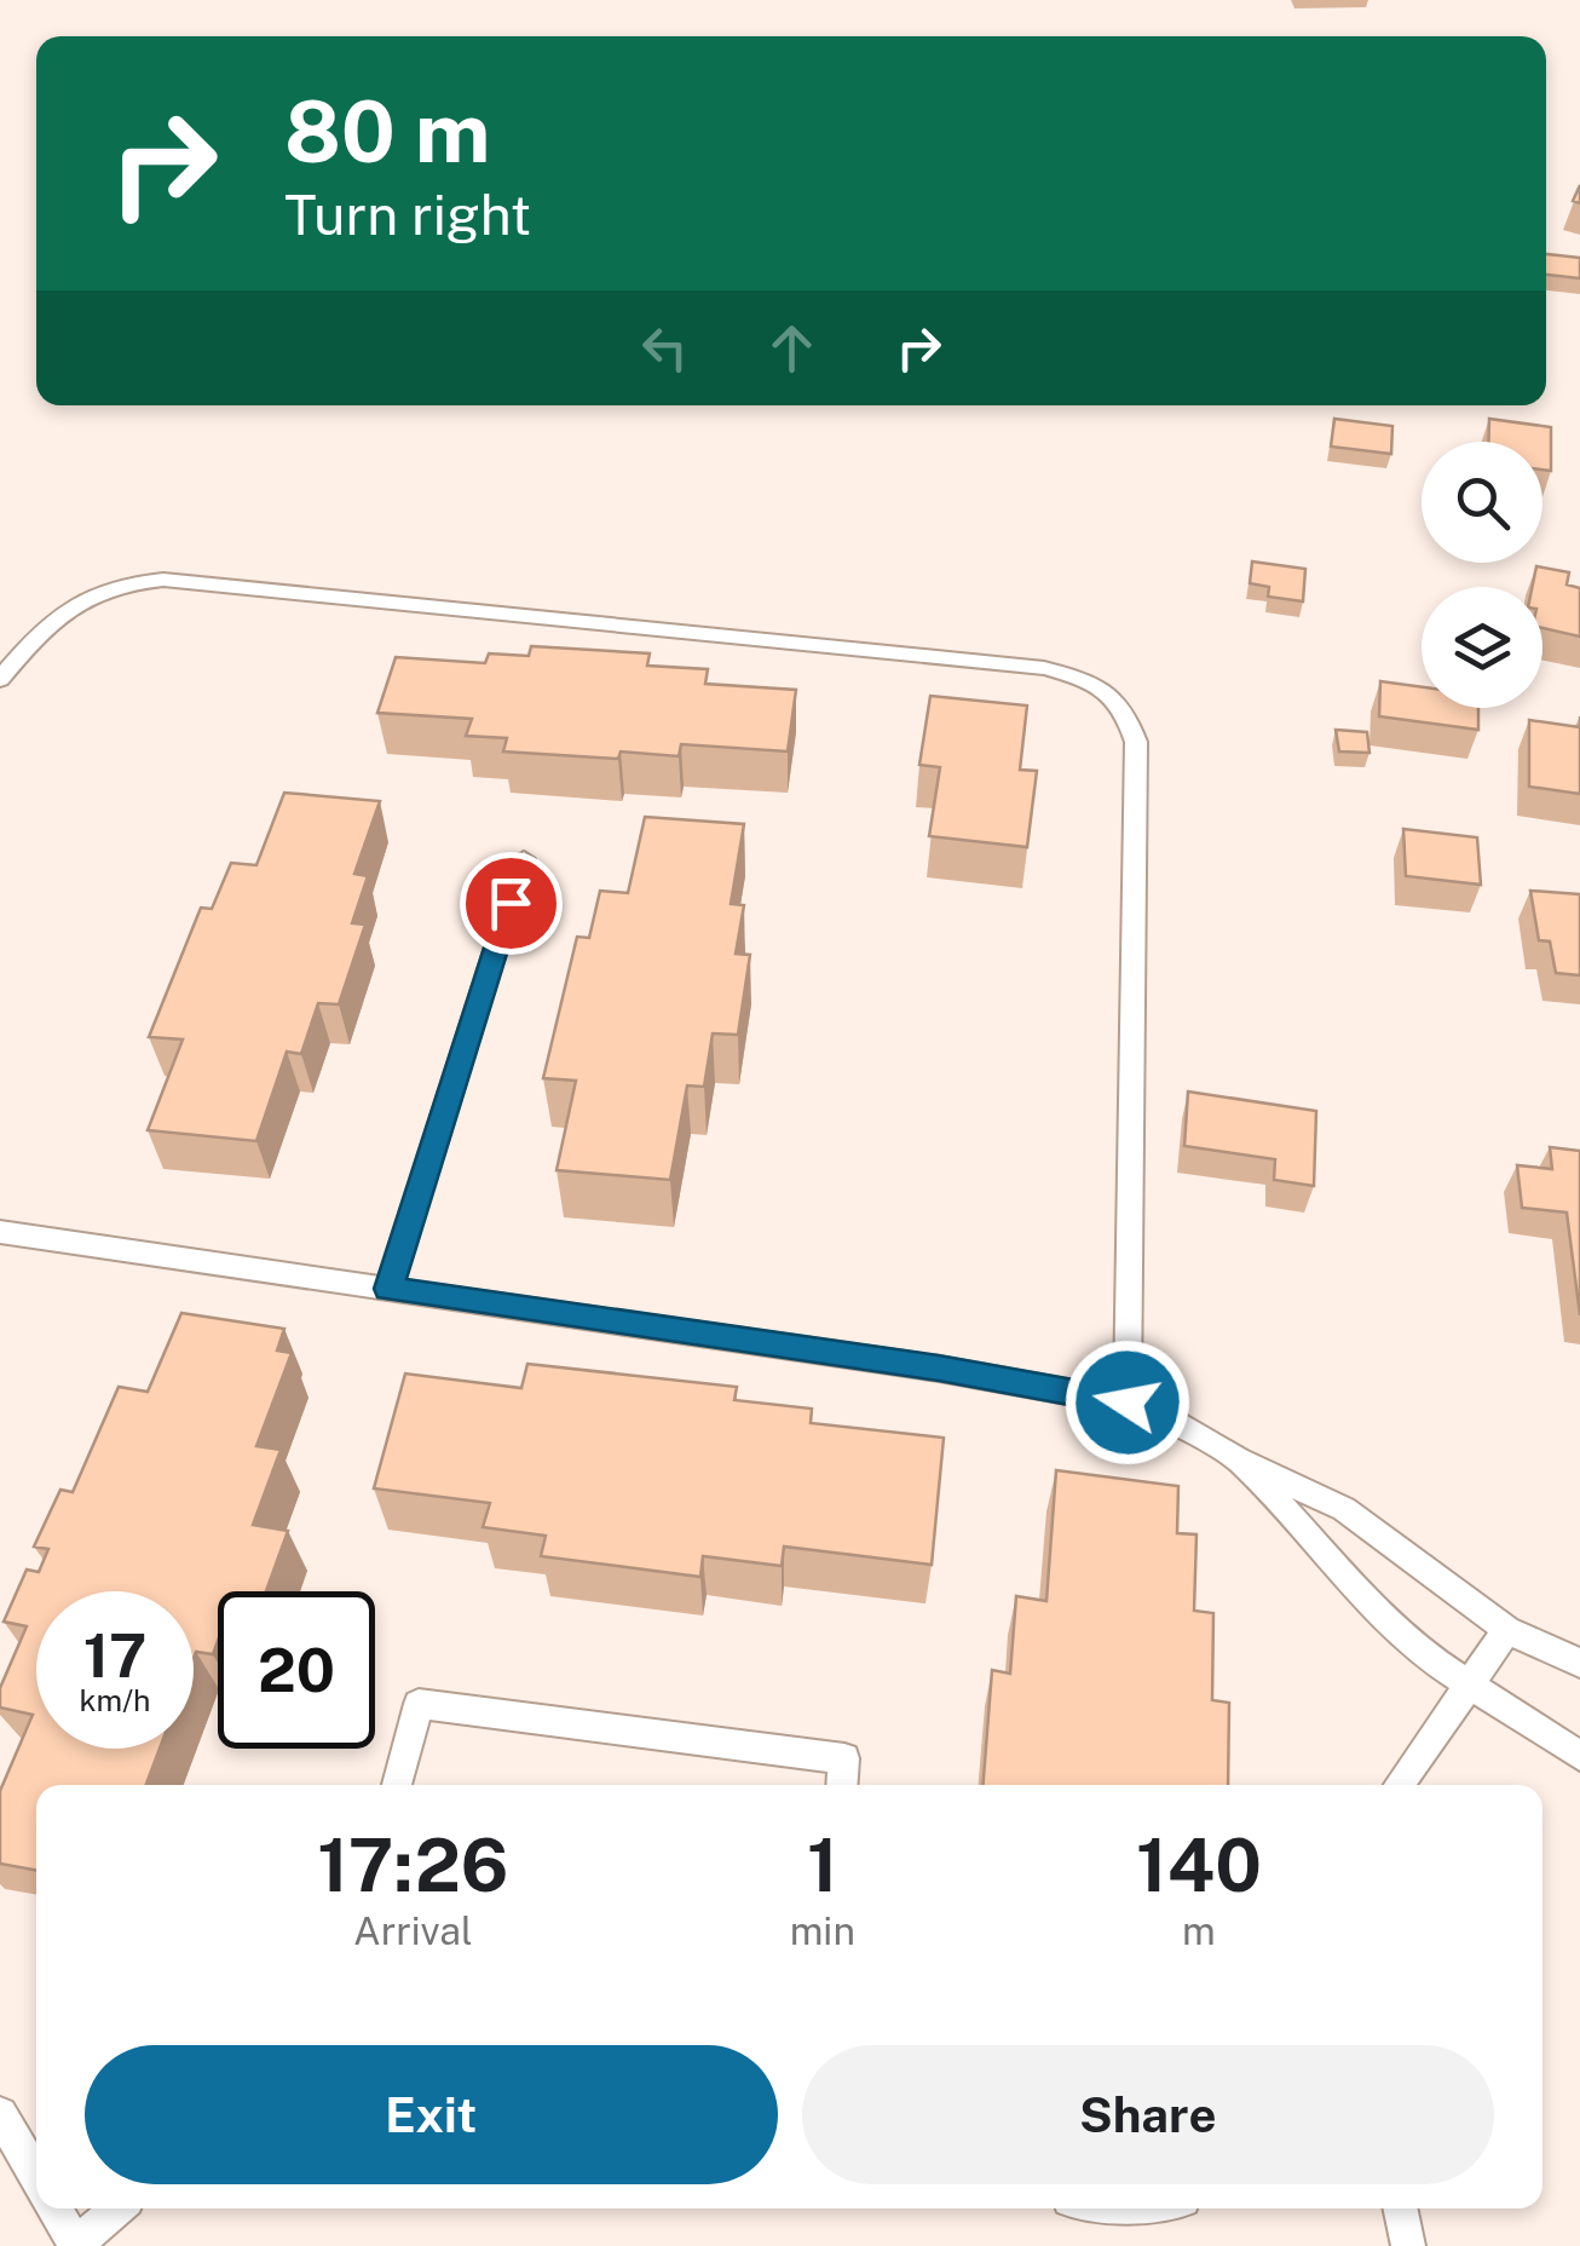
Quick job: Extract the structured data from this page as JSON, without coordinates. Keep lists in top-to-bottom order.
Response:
{
  "page": {
    "turn": ["80 m", "Turn right"],
    "speed": "17 km/h",
    "limit": "20",
    "eta": [
      "17:26",
      "Arrival",
      "1",
      "min",
      "140",
      "m"
    ],
    "buttons": ["Exit", "Share"]
  }
}
